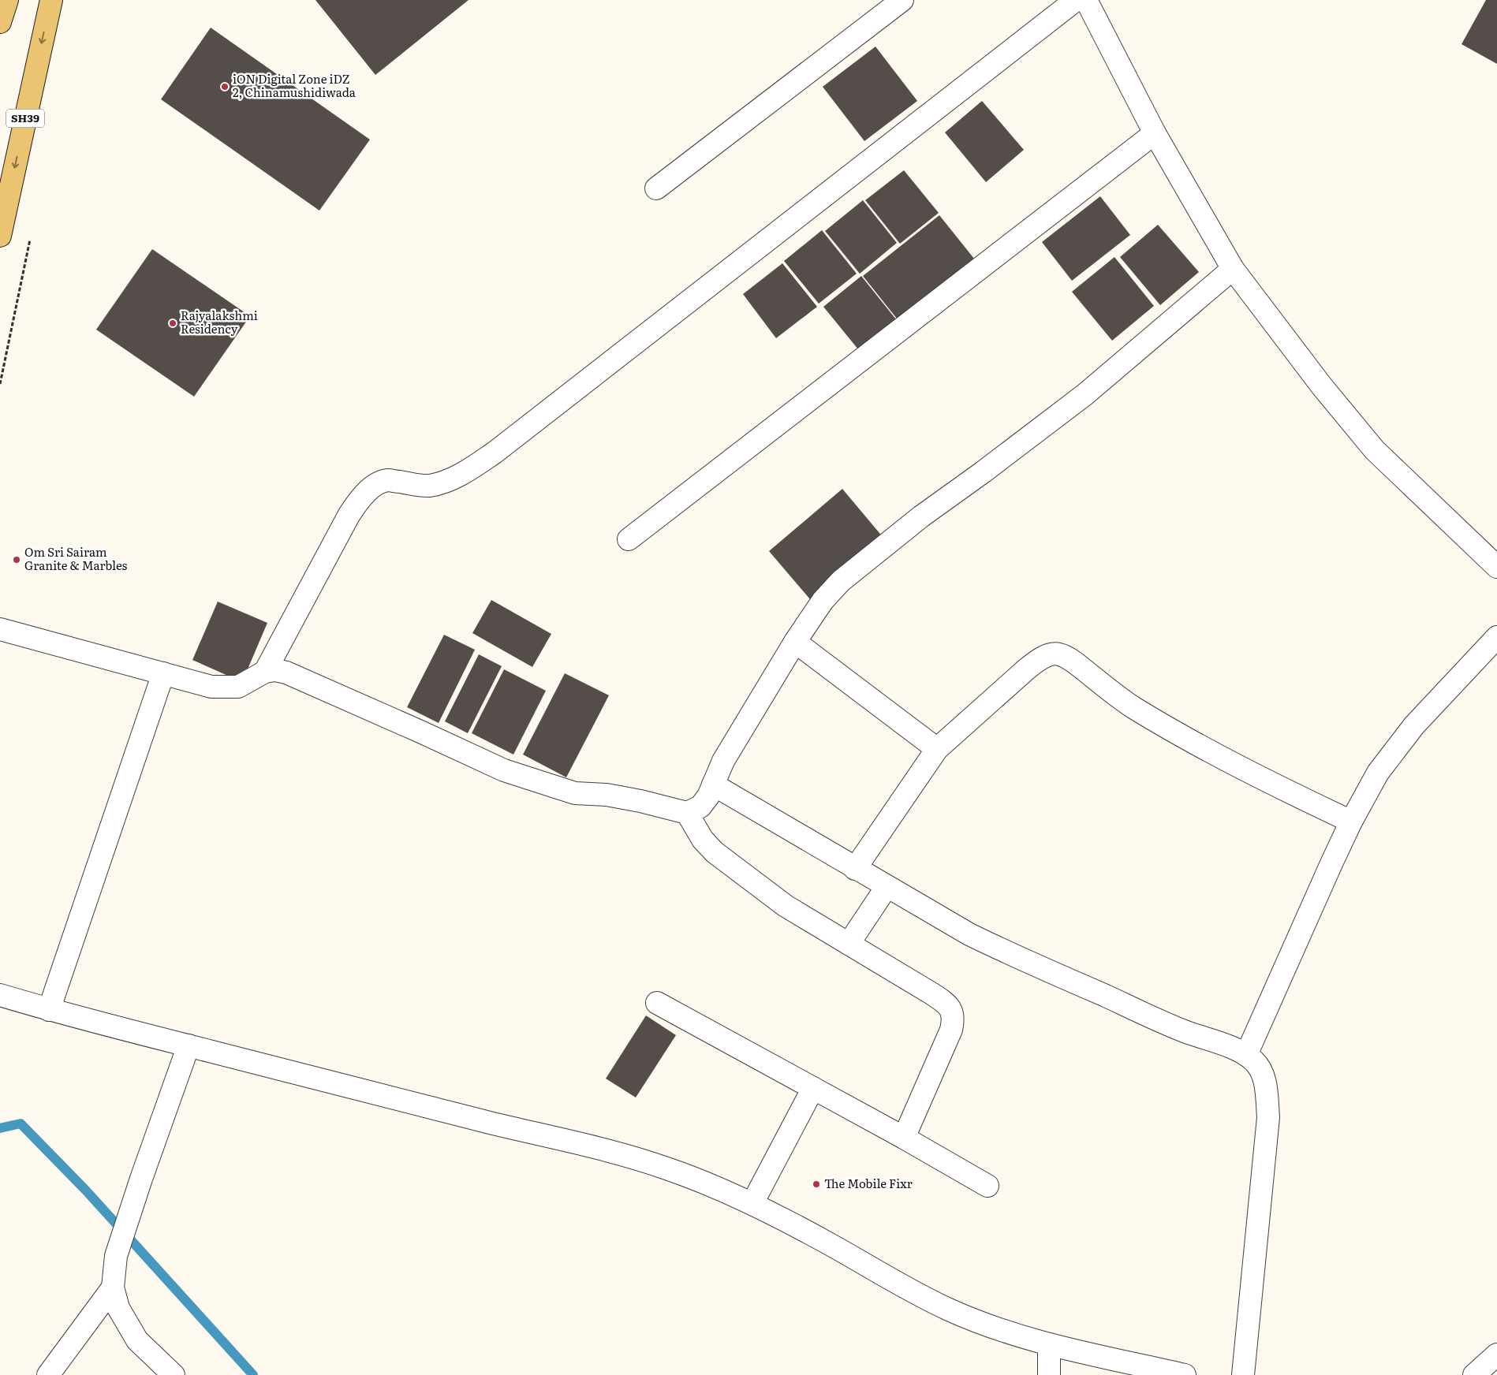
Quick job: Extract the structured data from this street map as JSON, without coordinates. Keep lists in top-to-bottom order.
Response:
{
  "streets": {
    "main road": ["SH39"]
  },
  "places": [
    "iON Digital Zone iDZ 2, Chinamushidiwada",
    "Rajyalakshmi Residency",
    "Om Sri Sairam Granite & Marbles",
    "The Mobile Fixr"
  ]
}
